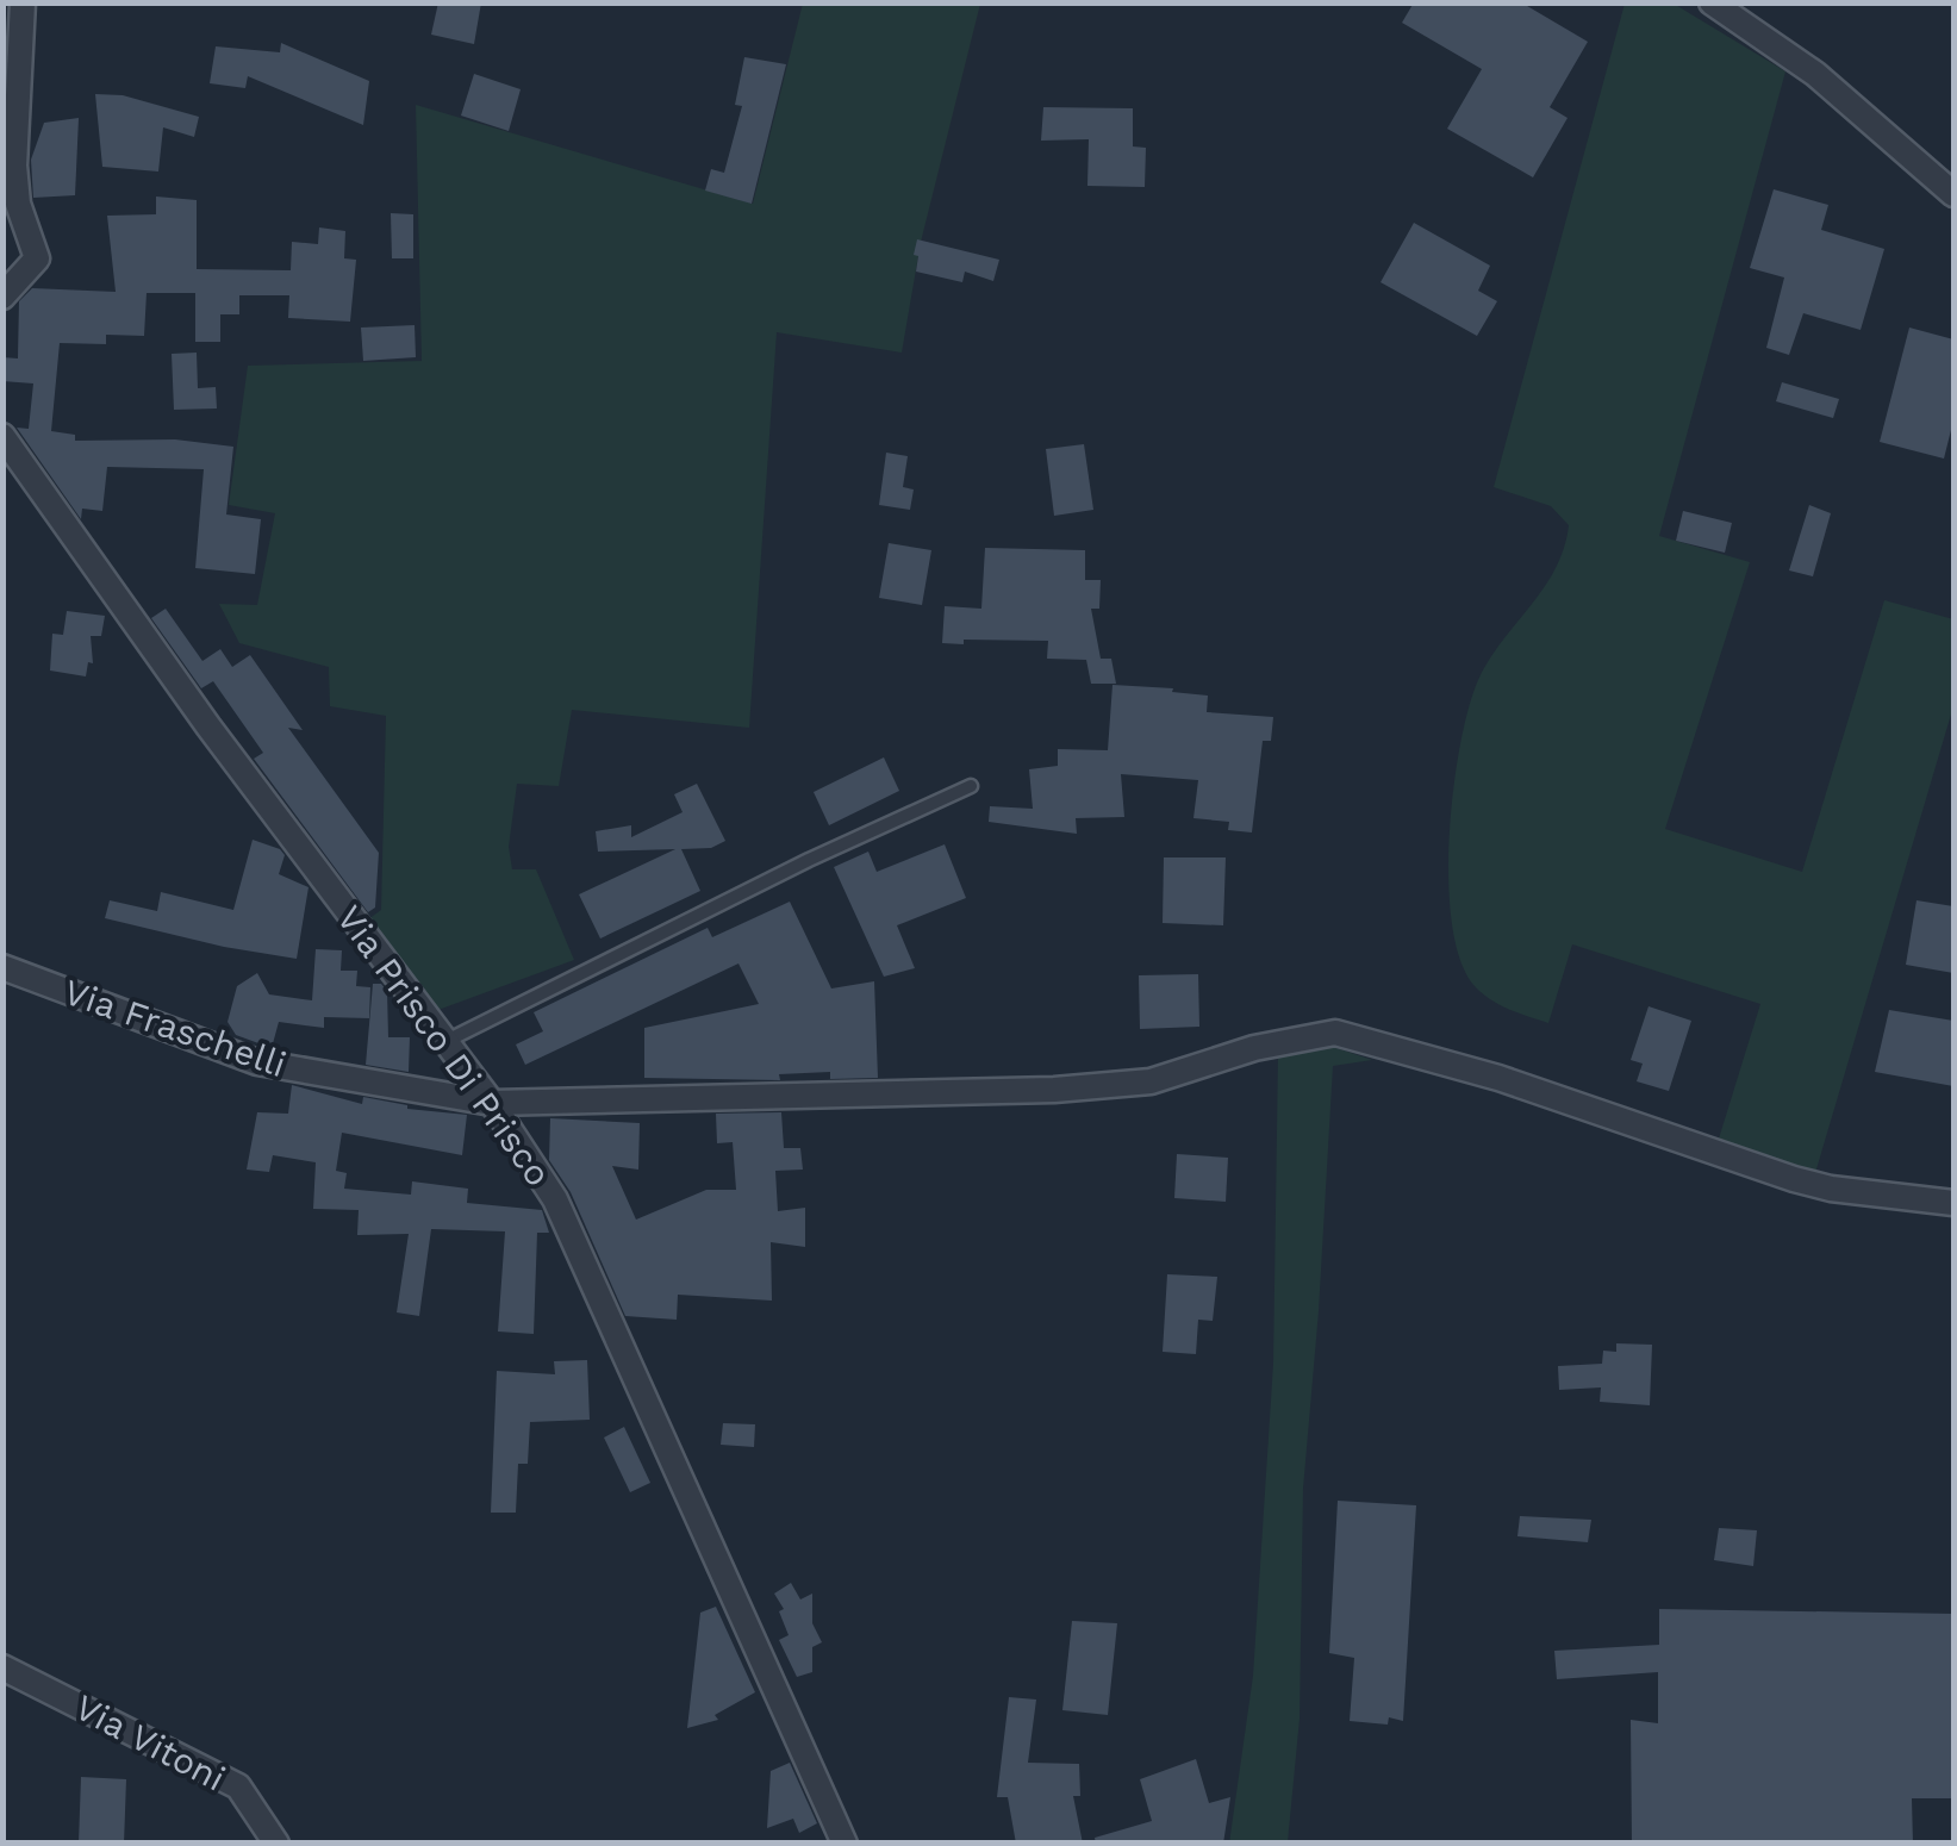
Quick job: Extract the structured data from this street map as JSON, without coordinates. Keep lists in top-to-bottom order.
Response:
{
  "streets": {
    "street": ["Via Fraschelli", "Via Prisco Di Prisco", "Via Vitoni"]
  },
  "crossings": [
    ["Via Fraschelli", "Via Prisco Di Prisco"]
  ]
}
